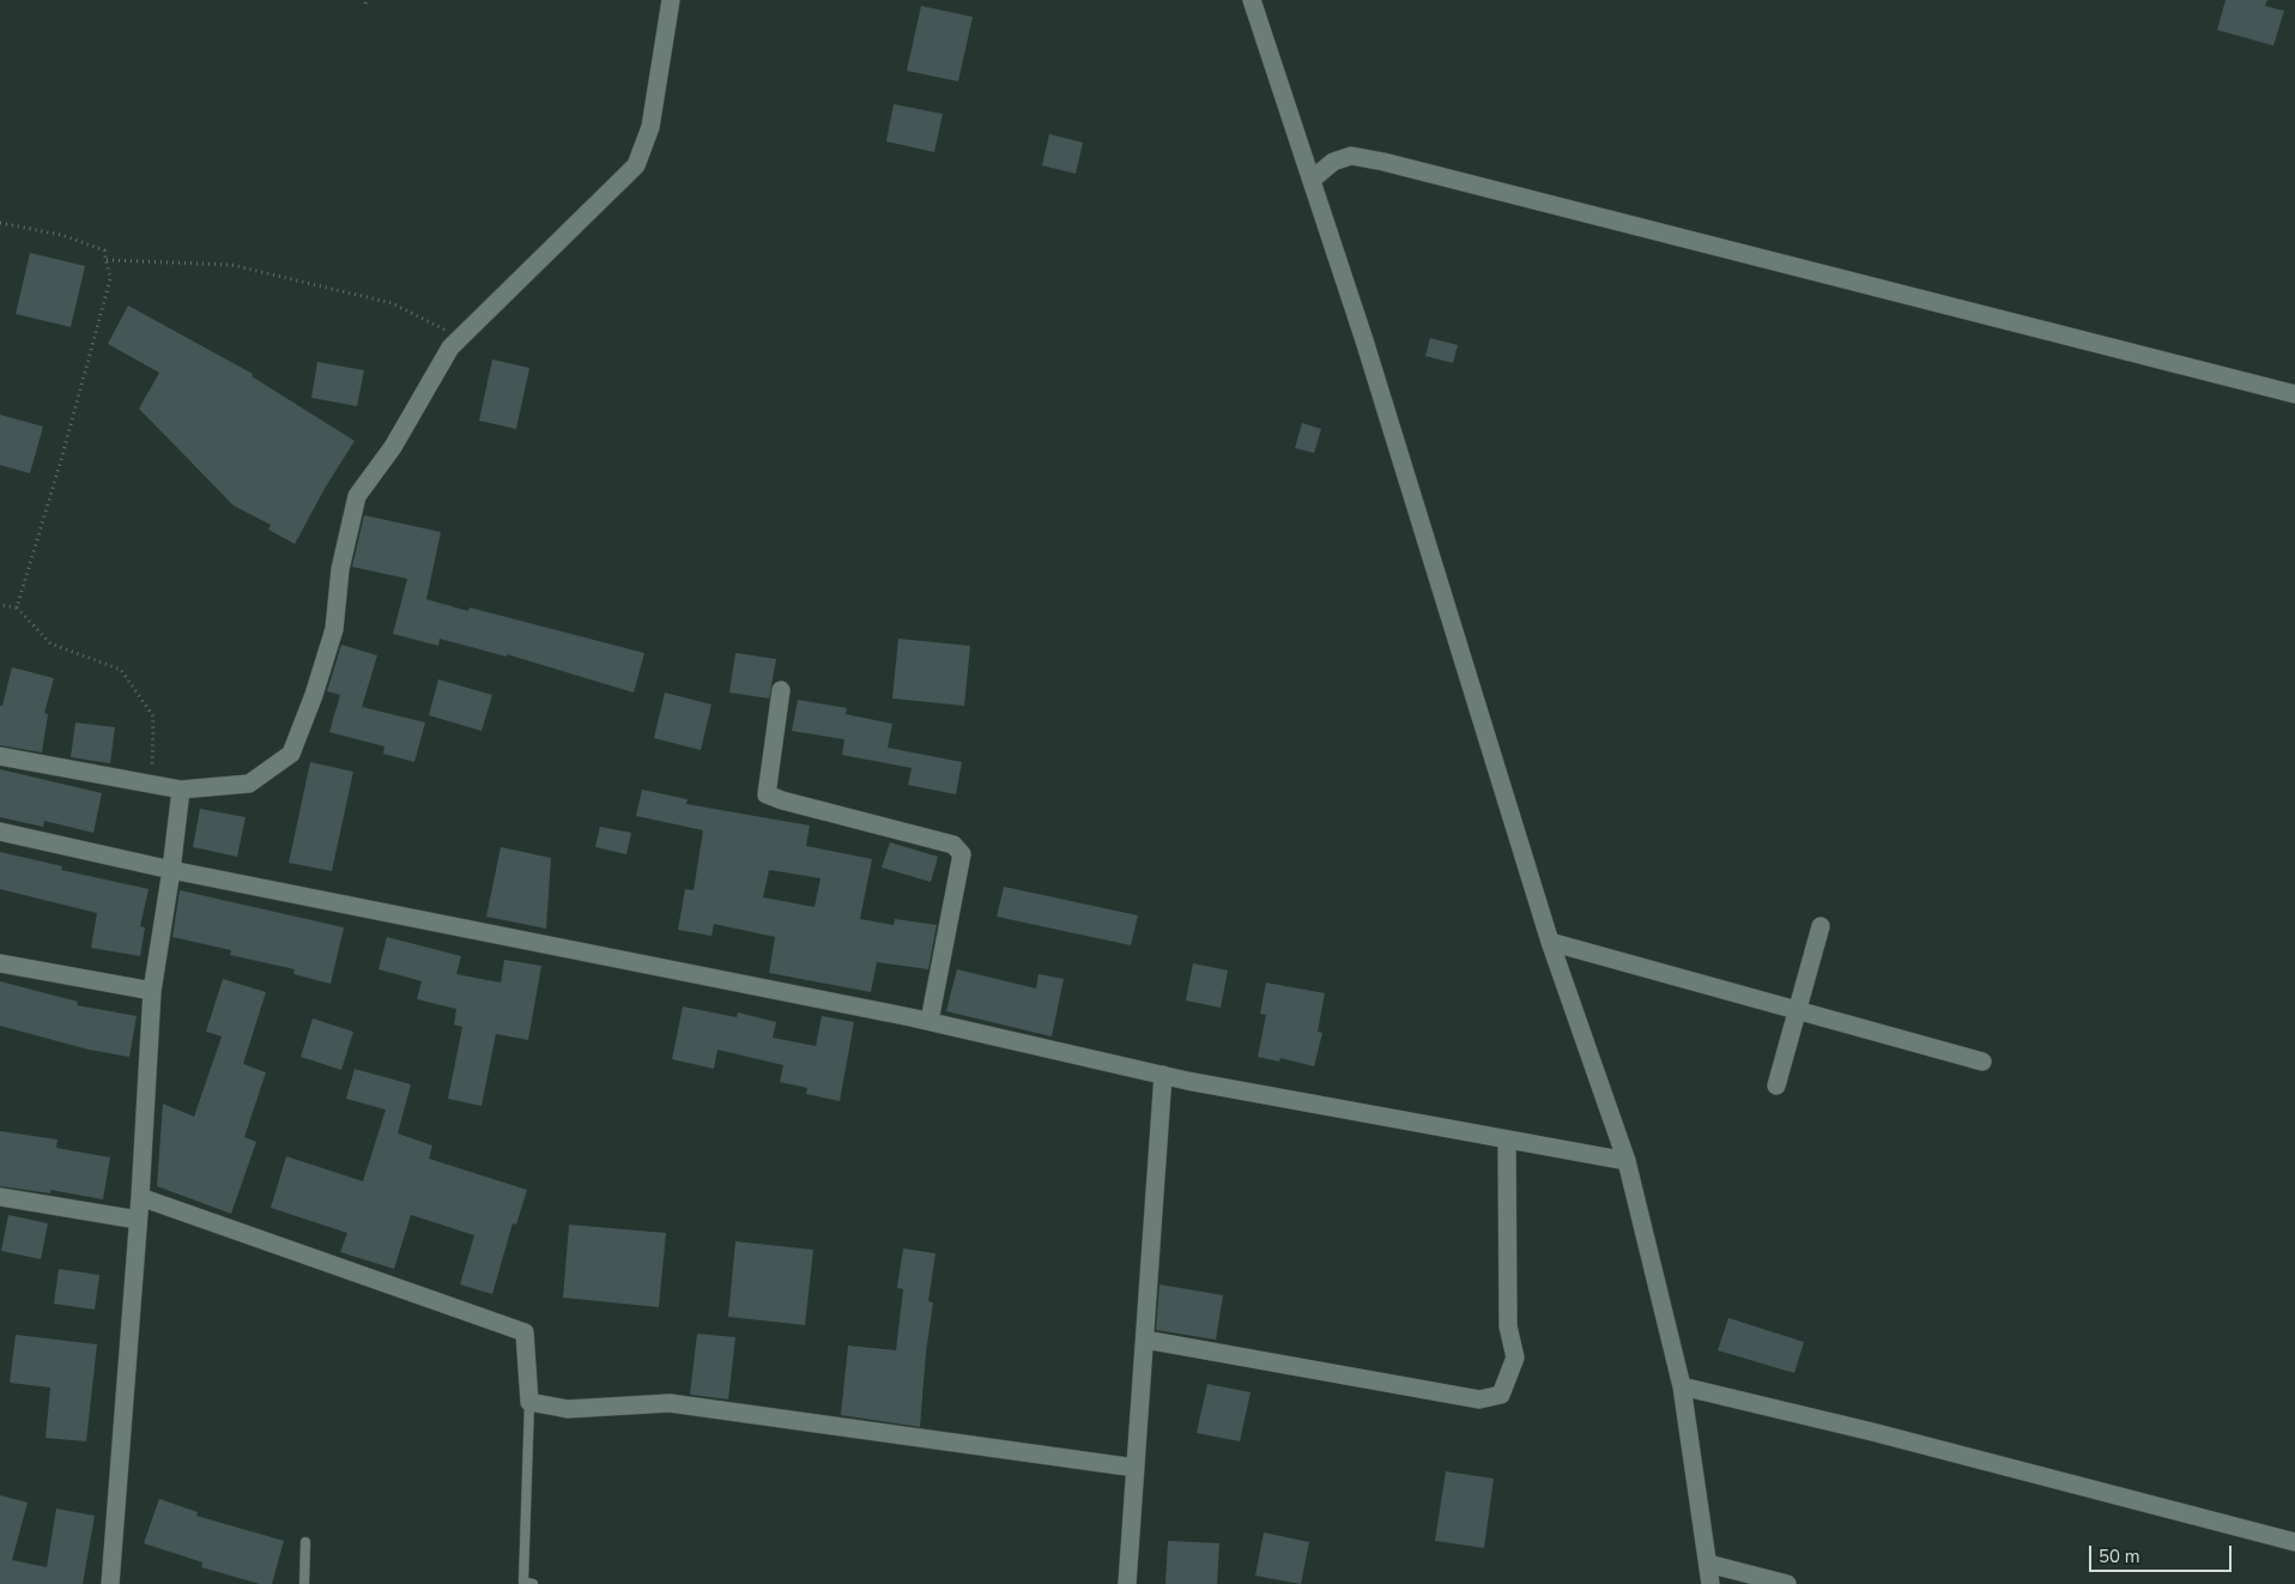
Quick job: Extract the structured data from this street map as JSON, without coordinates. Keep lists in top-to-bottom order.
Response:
{
  "scale_bar": "50 m"
}
